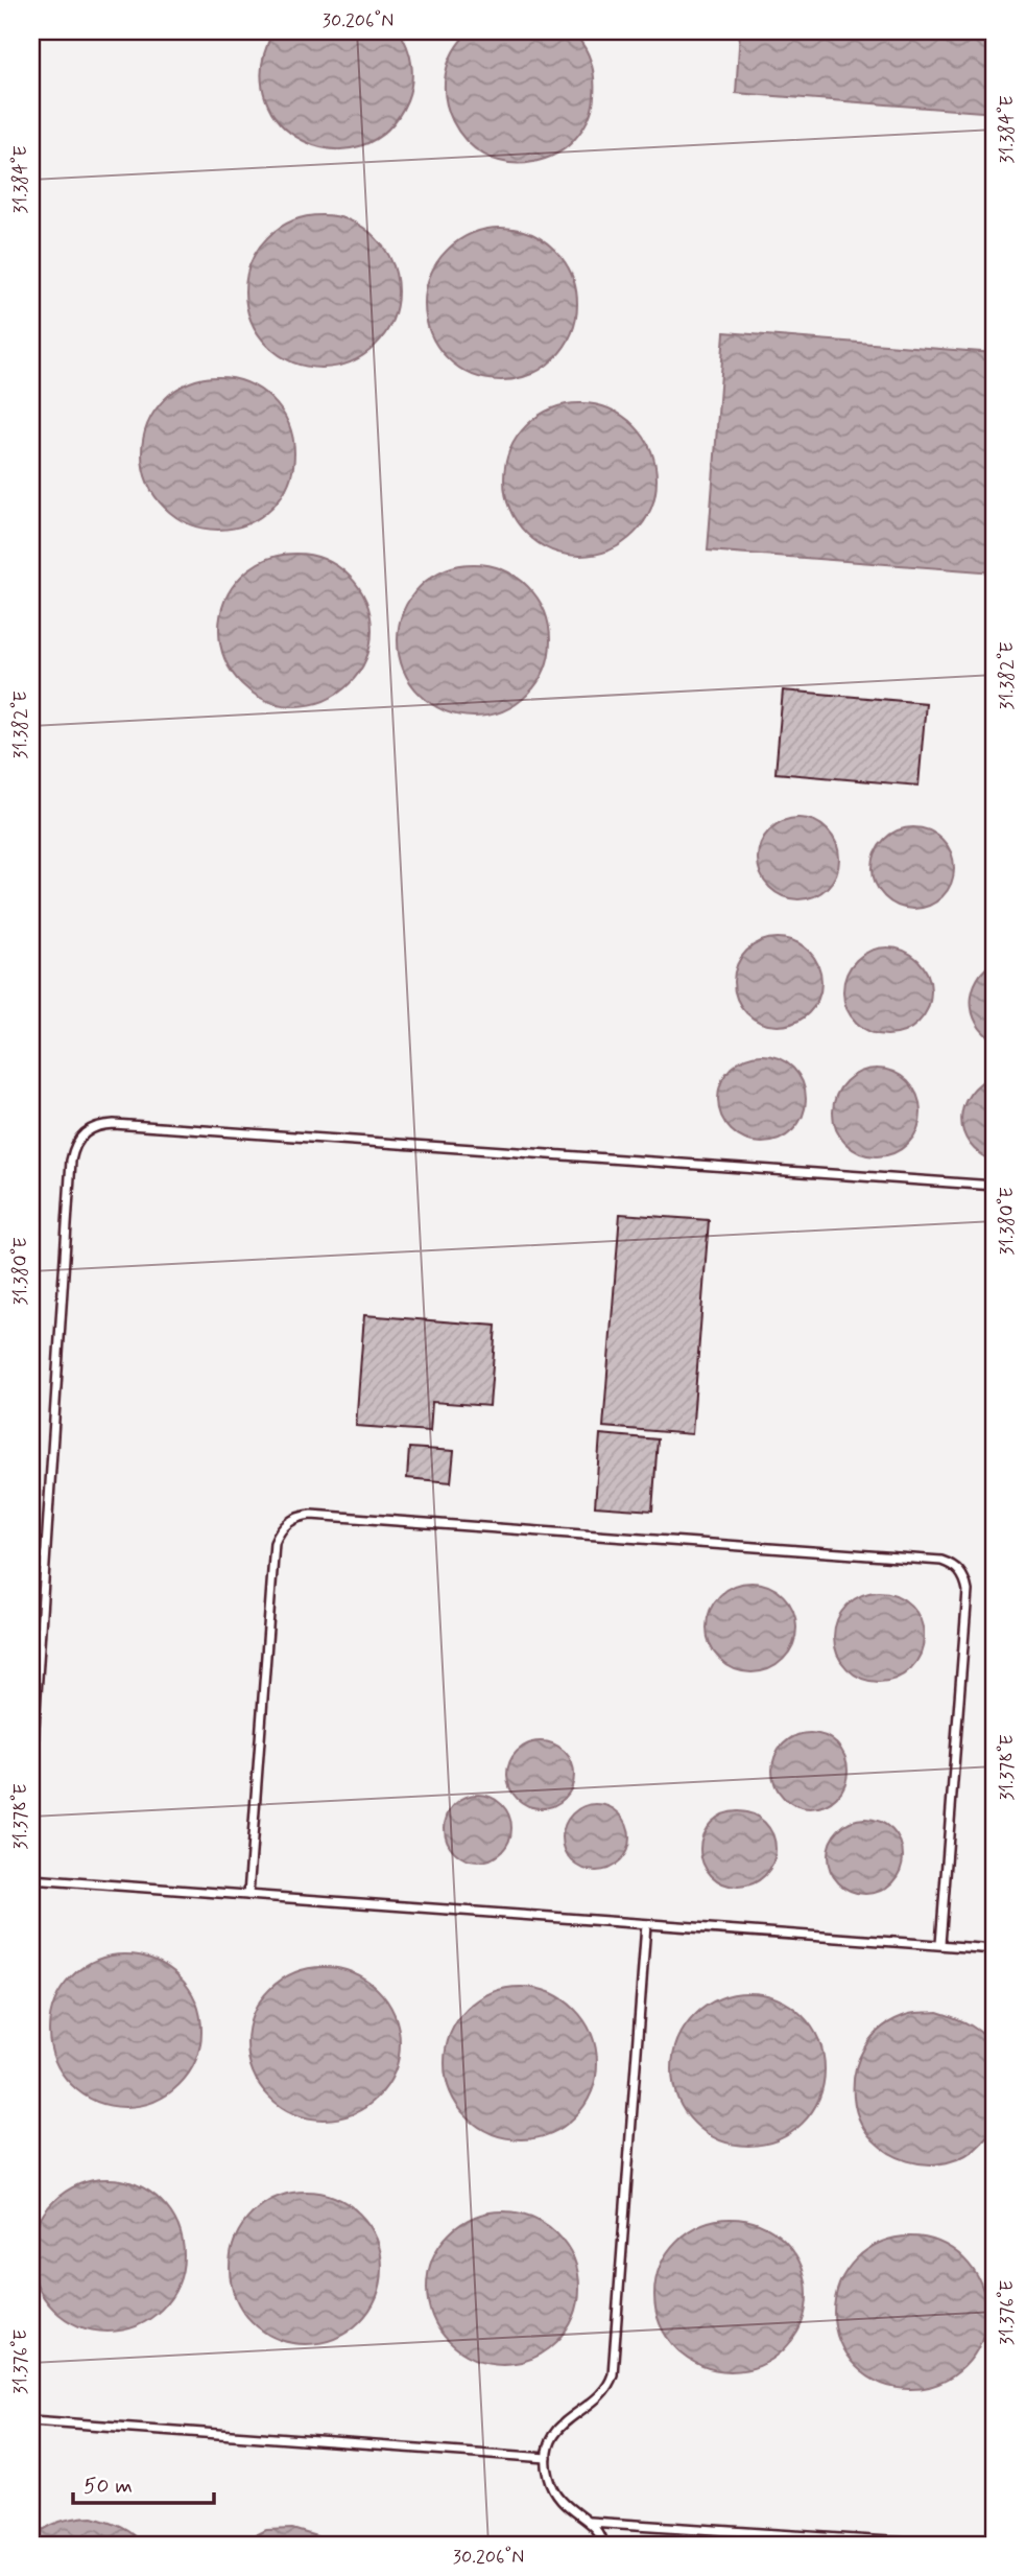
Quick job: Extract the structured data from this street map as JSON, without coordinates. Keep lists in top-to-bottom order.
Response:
{
  "scale_bar": "50 m",
  "coordinates": [
    "30.206°N",
    "31.384°E",
    "31.382°E",
    "31.380°E",
    "31.378°E",
    "31.376°E"
  ]
}
